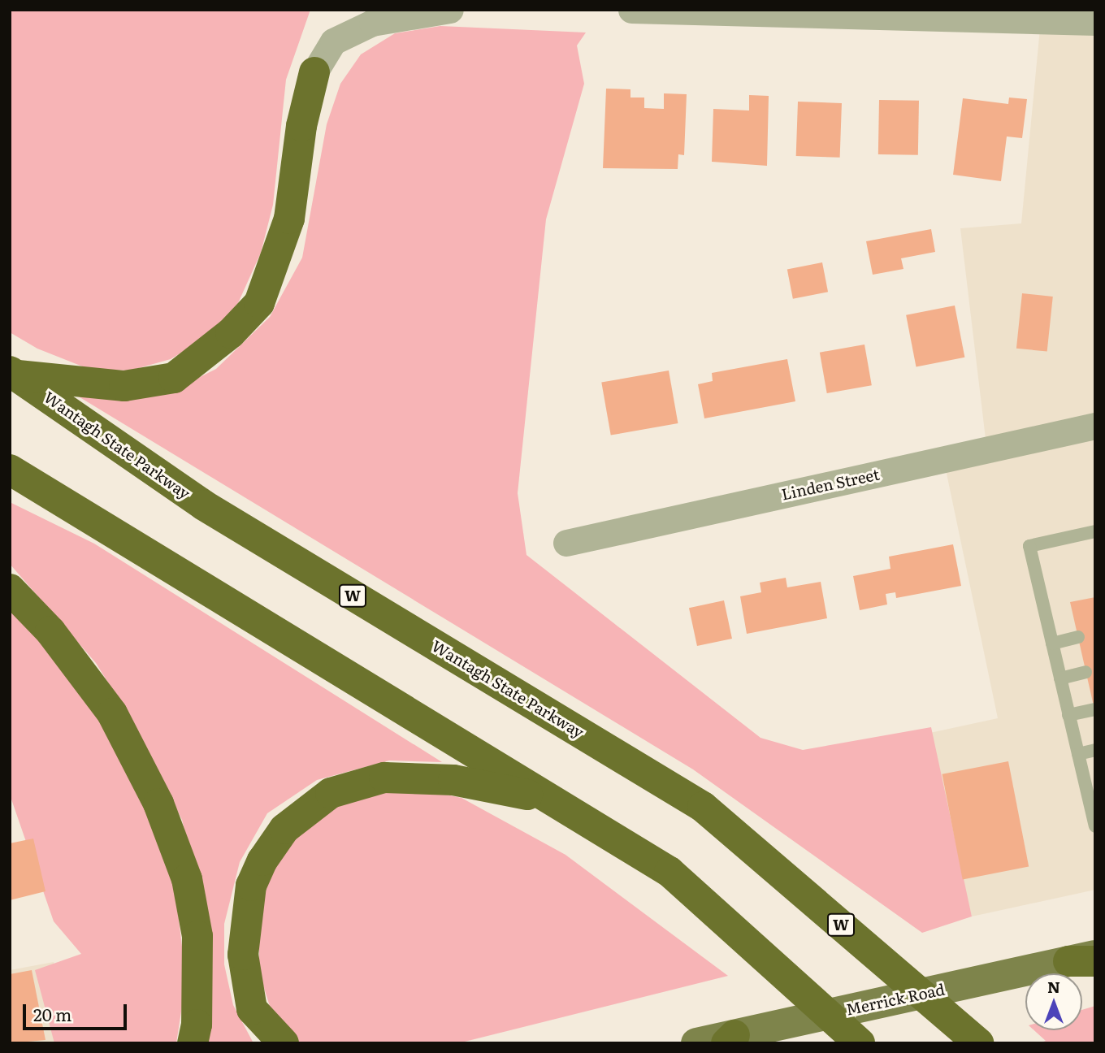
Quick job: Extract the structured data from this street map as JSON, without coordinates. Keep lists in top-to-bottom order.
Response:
{
  "streets": {
    "highway": ["Wantagh State Parkway", "W"],
    "main road": ["Merrick Road"],
    "street": ["Linden Street"]
  },
  "scale_bar": "20 m",
  "north": "top"
}
